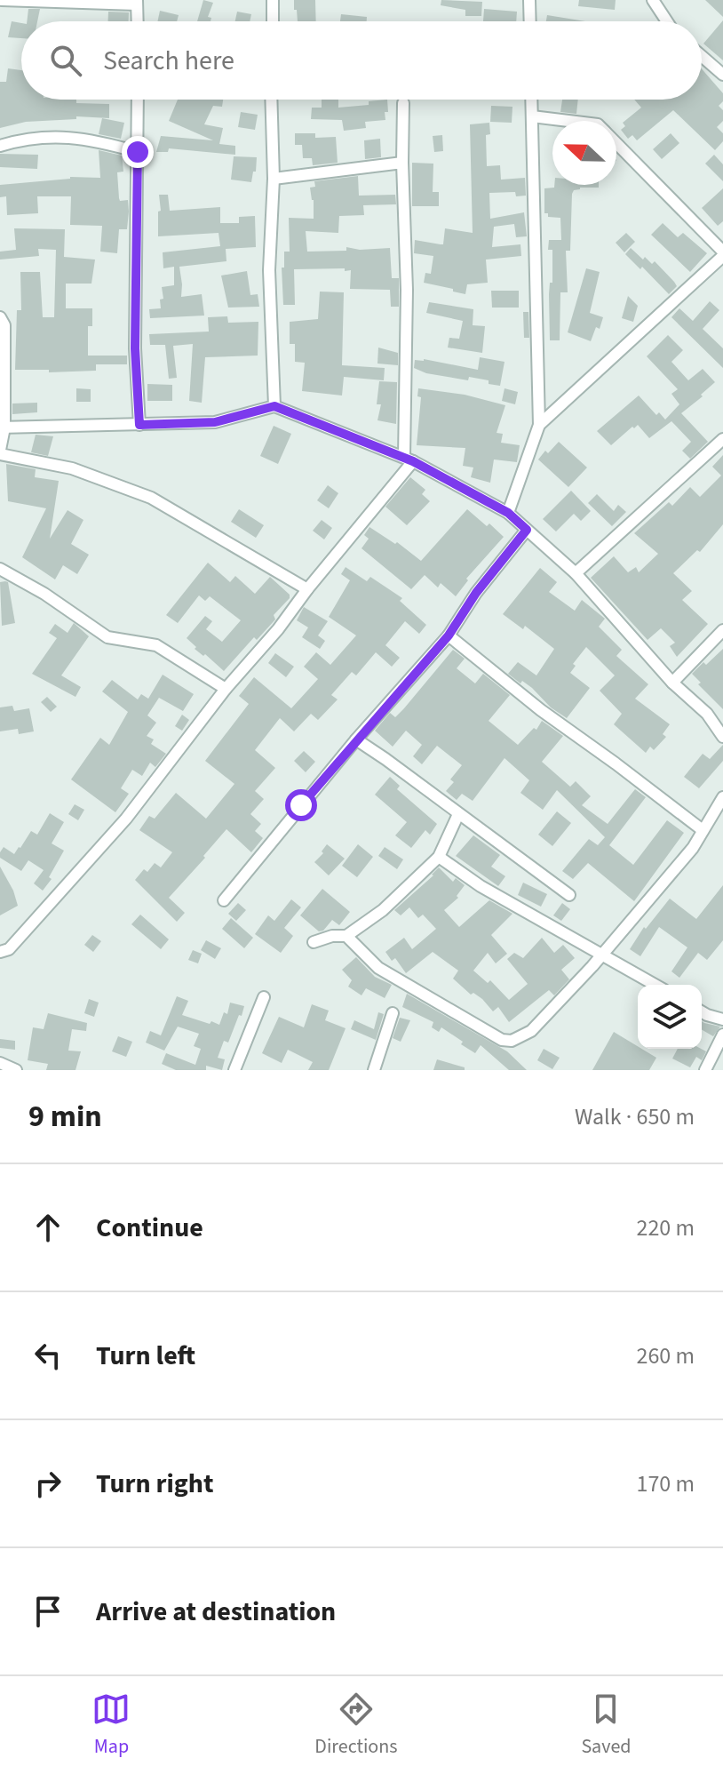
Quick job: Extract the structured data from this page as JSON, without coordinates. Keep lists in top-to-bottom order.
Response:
{
  "north": "left",
  "page": {
    "search": "Search here",
    "heading": ["9 min", "Walk · 650 m"],
    "list": [
      ["Continue", "220 m"],
      ["Turn left", "260 m"],
      ["Turn right", "170 m"],
      "Arrive at destination"
    ],
    "nav": ["Map", "Directions", "Saved"]
  }
}
